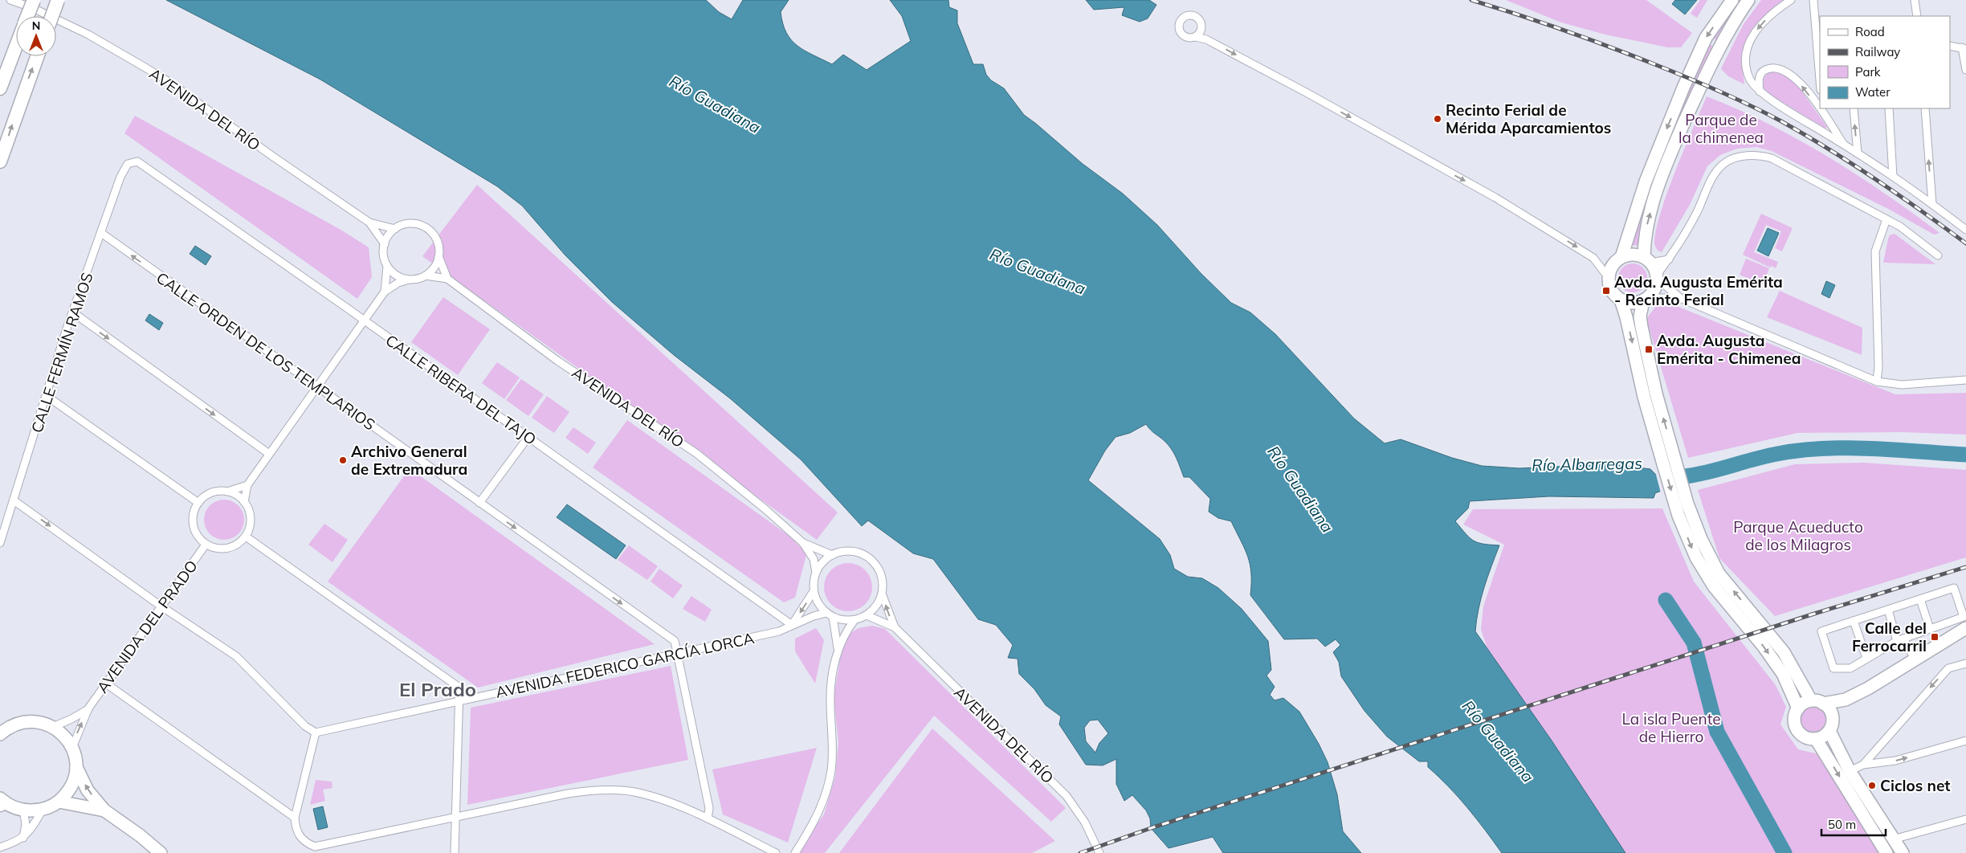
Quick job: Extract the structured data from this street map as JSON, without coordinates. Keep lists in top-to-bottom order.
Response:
{
  "streets": {
    "street": [
      "AVENIDA DEL RÍO",
      "CALLE ORDEN DE LOS TEMPLARIOS",
      "CALLE FERMÍN RAMOS",
      "CALLE RIBERA DEL TAJO",
      "AVENIDA DEL PRADO",
      "AVENIDA FEDERICO GARCÍA LORCA"
    ]
  },
  "crossings": [
    ["AVENIDA DEL RÍO", "AVENIDA FEDERICO GARCÍA LORCA"],
    ["CALLE ORDEN DE LOS TEMPLARIOS", "CALLE FERMÍN RAMOS"],
    ["CALLE ORDEN DE LOS TEMPLARIOS", "AVENIDA FEDERICO GARCÍA LORCA"],
    ["CALLE FERMÍN RAMOS", "CALLE RIBERA DEL TAJO"],
    ["CALLE RIBERA DEL TAJO", "AVENIDA FEDERICO GARCÍA LORCA"]
  ],
  "districts": ["El Prado"],
  "water": ["Río Guadiana", "Río Albarregas"],
  "parks": ["Parque de la chimenea", "Parque Acueducto de los Milagros", "La isla Puente de Hierro"],
  "places": {
    "other": ["Recinto Ferial de Mérida Aparcamientos", "Archivo General de Extremadura", "Ciclos net"],
    "transit": ["Avda. Augusta Emérita - Recinto Ferial", "Avda. Augusta Emérita - Chimenea", "Calle del Ferrocarril"]
  },
  "legend": [
    "Road",
    "Railway",
    "Park",
    "Water"
  ],
  "scale_bar": "50 m",
  "north": "top"
}
